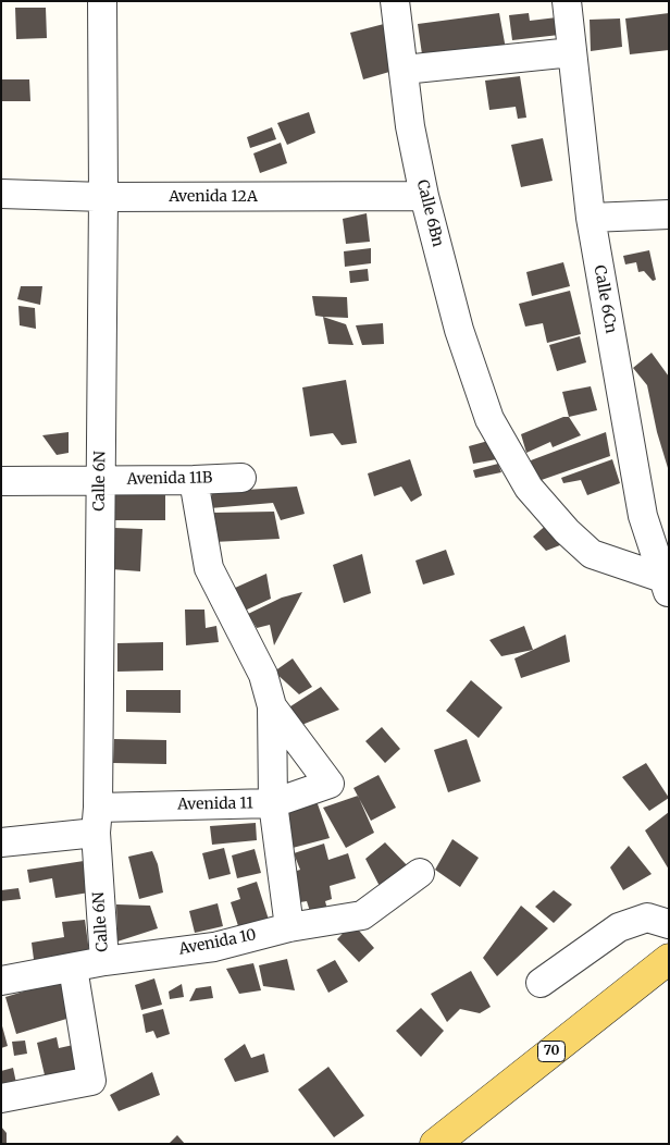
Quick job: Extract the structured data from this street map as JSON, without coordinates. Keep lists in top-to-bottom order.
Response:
{
  "streets": {
    "main road": ["70"],
    "street": [
      "Avenida 12A",
      "Calle 6Bn",
      "Calle 6Cn",
      "Avenida 11B",
      "Calle 6N",
      "Avenida 11",
      "Avenida 10"
    ]
  },
  "crossings": [
    ["Avenida 12A", "Calle 6Bn"],
    ["Avenida 12A", "Calle 6N"],
    ["Calle 6Bn", "Calle 6Cn"],
    ["Avenida 11B", "Calle 6N"],
    ["Calle 6N", "Avenida 11"],
    ["Calle 6N", "Avenida 10"]
  ]
}
